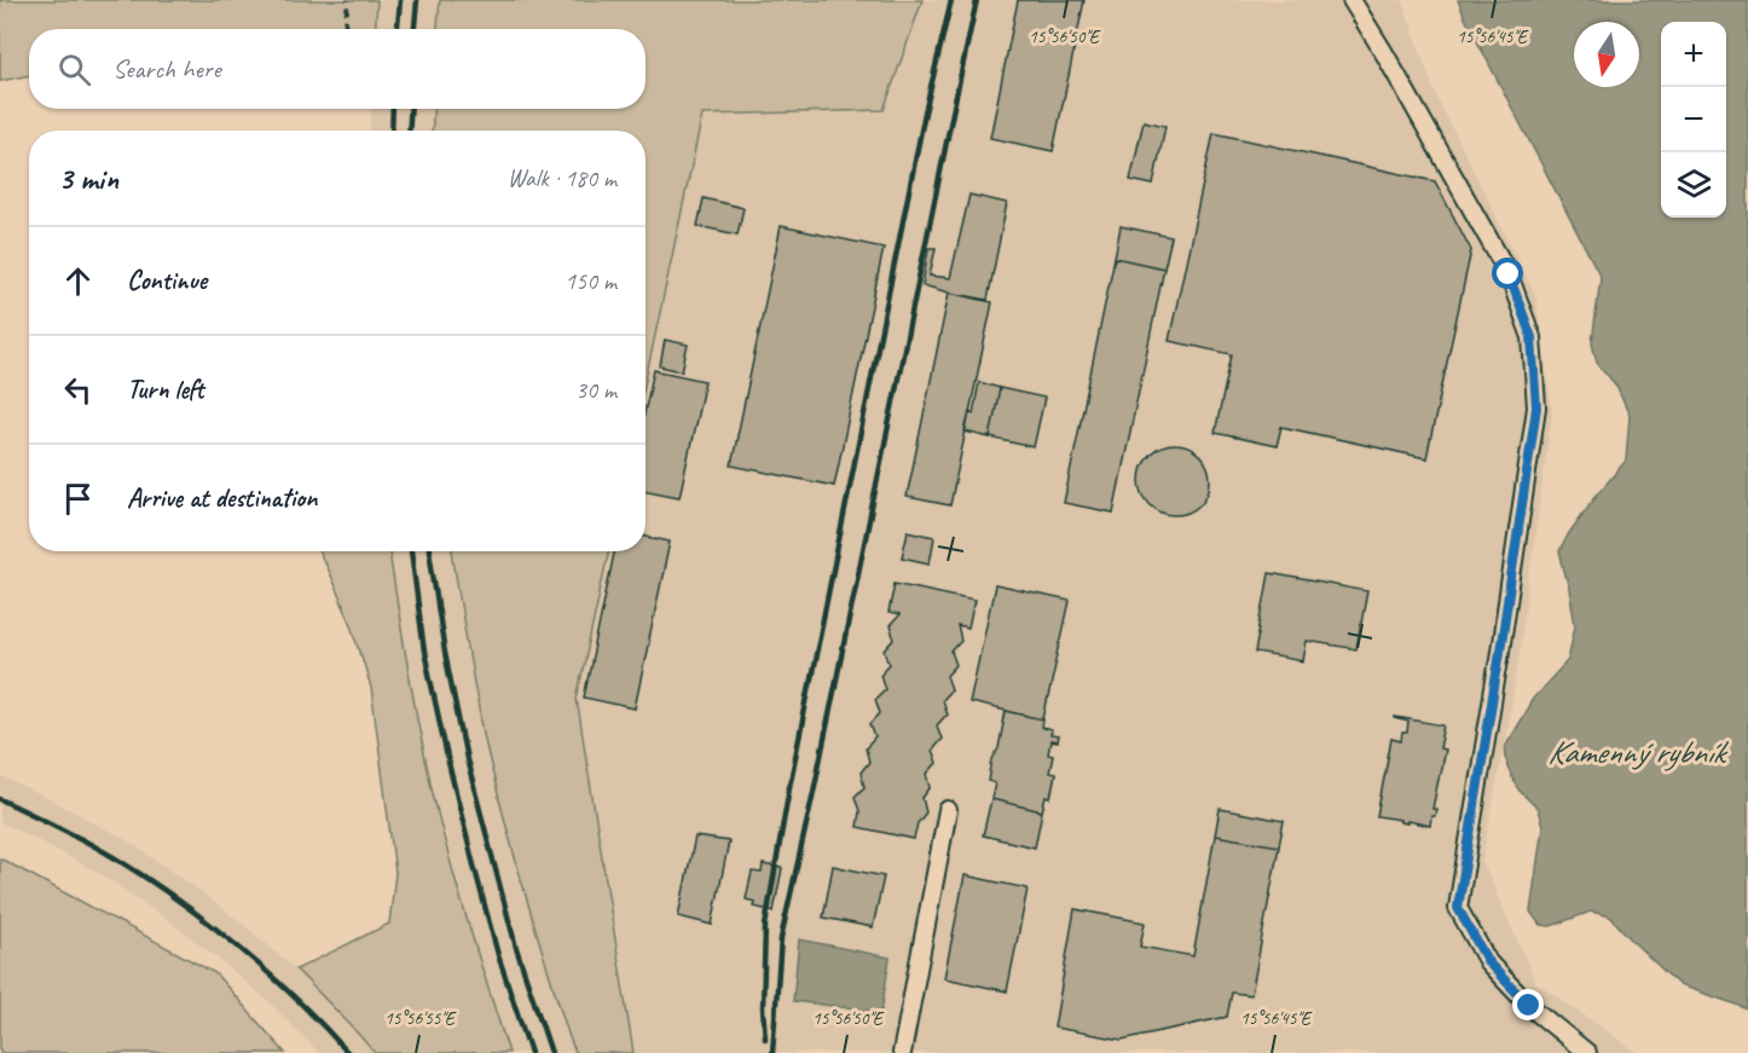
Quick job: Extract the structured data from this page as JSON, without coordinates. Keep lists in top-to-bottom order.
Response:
{
  "water": ["Kamenný rybník"],
  "north": "bottom",
  "page": {
    "map_buttons": ["+", "−"],
    "search": "Search here",
    "heading": ["3 min", "Walk · 180 m"],
    "list": [
      ["Continue", "150 m"],
      ["Turn left", "30 m"],
      "Arrive at destination"
    ]
  },
  "coordinates": ["15°56'50\"E", "15°56'45\"E", "15°56'55\"E"]
}
